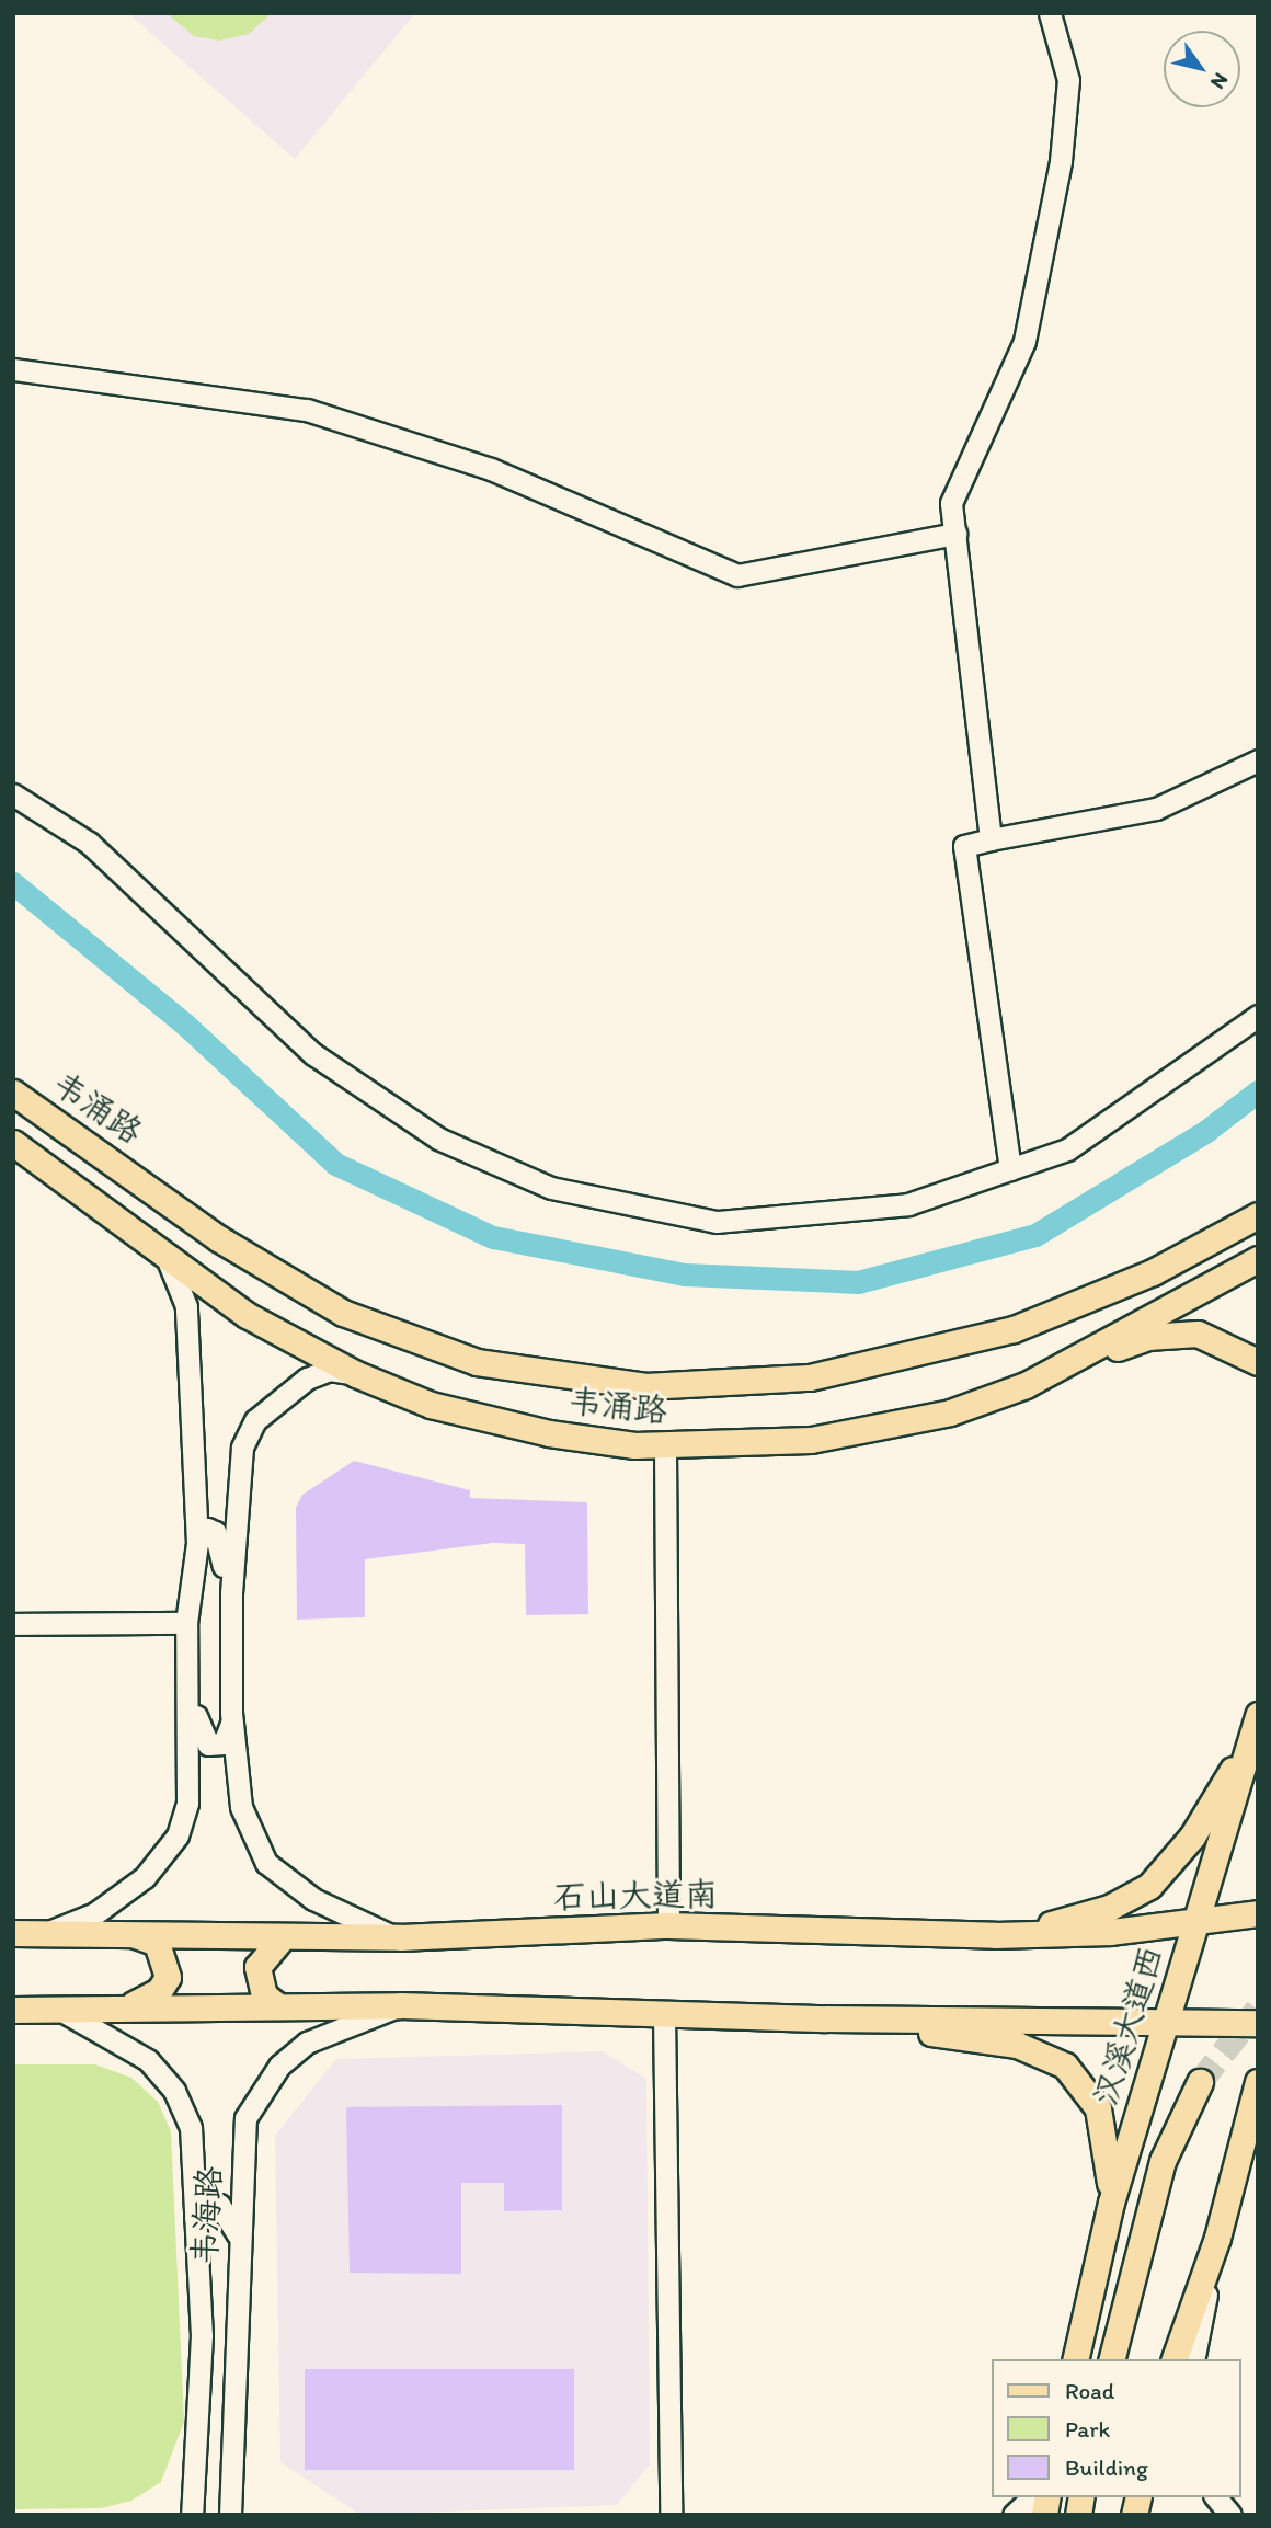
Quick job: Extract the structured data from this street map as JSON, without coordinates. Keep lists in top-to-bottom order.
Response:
{
  "streets": {
    "main road": ["韦涌路", "石山大道南", "汉溪大道西"],
    "street": ["韦海路"]
  },
  "crossings": [
    ["石山大道南", "汉溪大道西"]
  ],
  "legend": ["Road", "Park", "Building"],
  "north": "bottom right"
}
